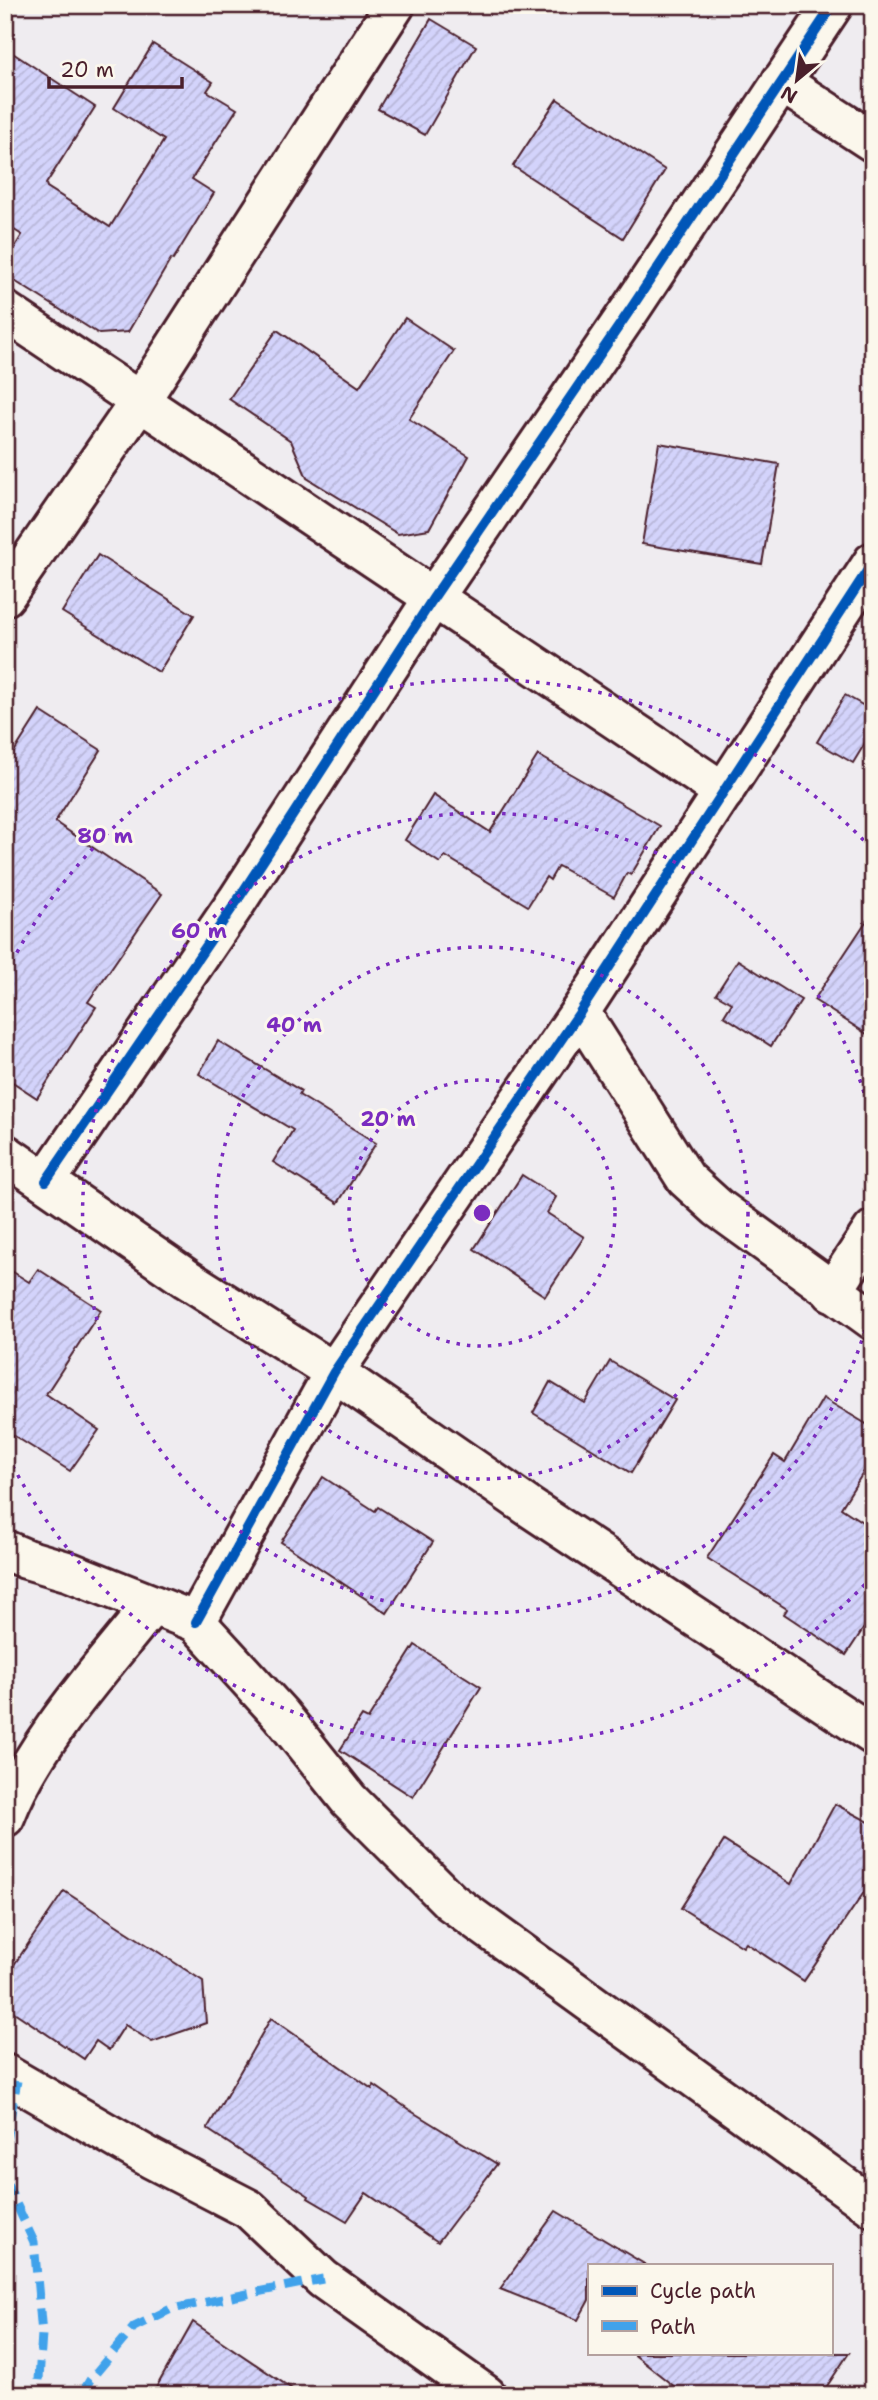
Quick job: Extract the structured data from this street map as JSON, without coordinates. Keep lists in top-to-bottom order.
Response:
{
  "legend": ["Cycle path", "Path"],
  "scale_bar": "20 m",
  "north": "bottom left",
  "rings": [
    "80 m",
    "60 m",
    "40 m",
    "20 m"
  ]
}
